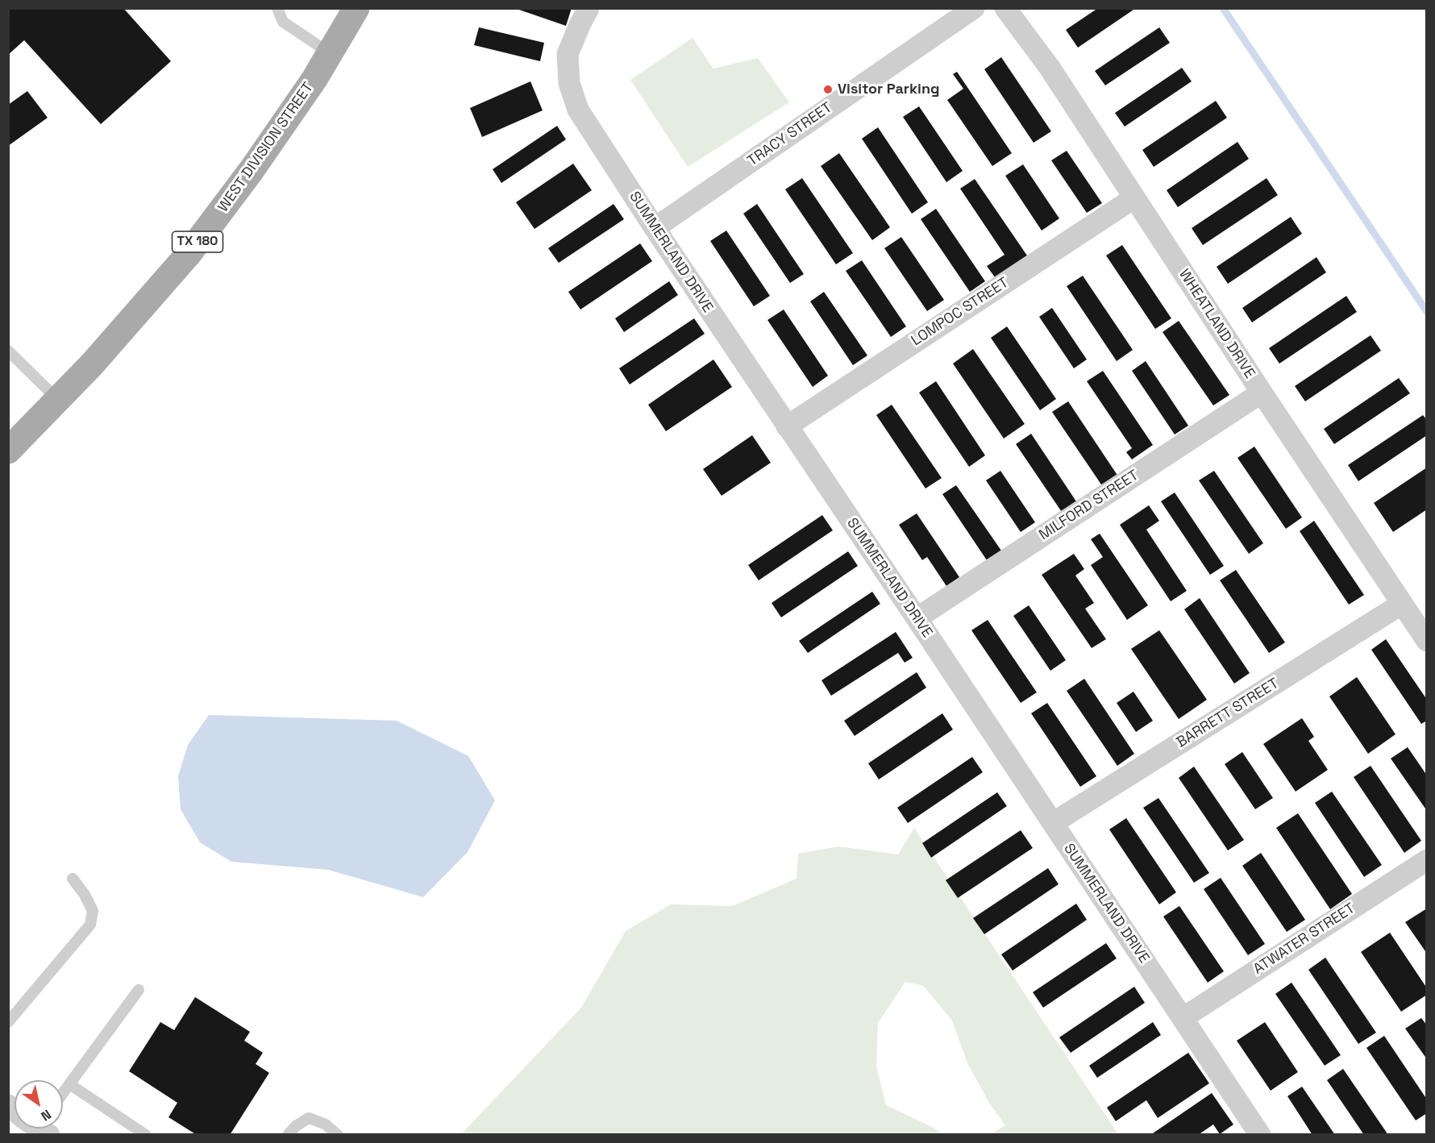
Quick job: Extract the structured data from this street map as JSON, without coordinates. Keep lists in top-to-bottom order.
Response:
{
  "streets": {
    "main road": ["WEST DIVISION STREET", "TX 180"],
    "street": [
      "TRACY STREET",
      "SUMMERLAND DRIVE",
      "LOMPOC STREET",
      "WHEATLAND DRIVE",
      "MILFORD STREET",
      "BARRETT STREET",
      "ATWATER STREET"
    ]
  },
  "crossings": [
    ["TRACY STREET", "SUMMERLAND DRIVE"],
    ["SUMMERLAND DRIVE", "LOMPOC STREET"],
    ["SUMMERLAND DRIVE", "MILFORD STREET"],
    ["SUMMERLAND DRIVE", "BARRETT STREET"],
    ["SUMMERLAND DRIVE", "ATWATER STREET"],
    ["LOMPOC STREET", "WHEATLAND DRIVE"],
    ["WHEATLAND DRIVE", "MILFORD STREET"],
    ["WHEATLAND DRIVE", "BARRETT STREET"]
  ],
  "places": ["Visitor Parking"],
  "north": "bottom right"
}
